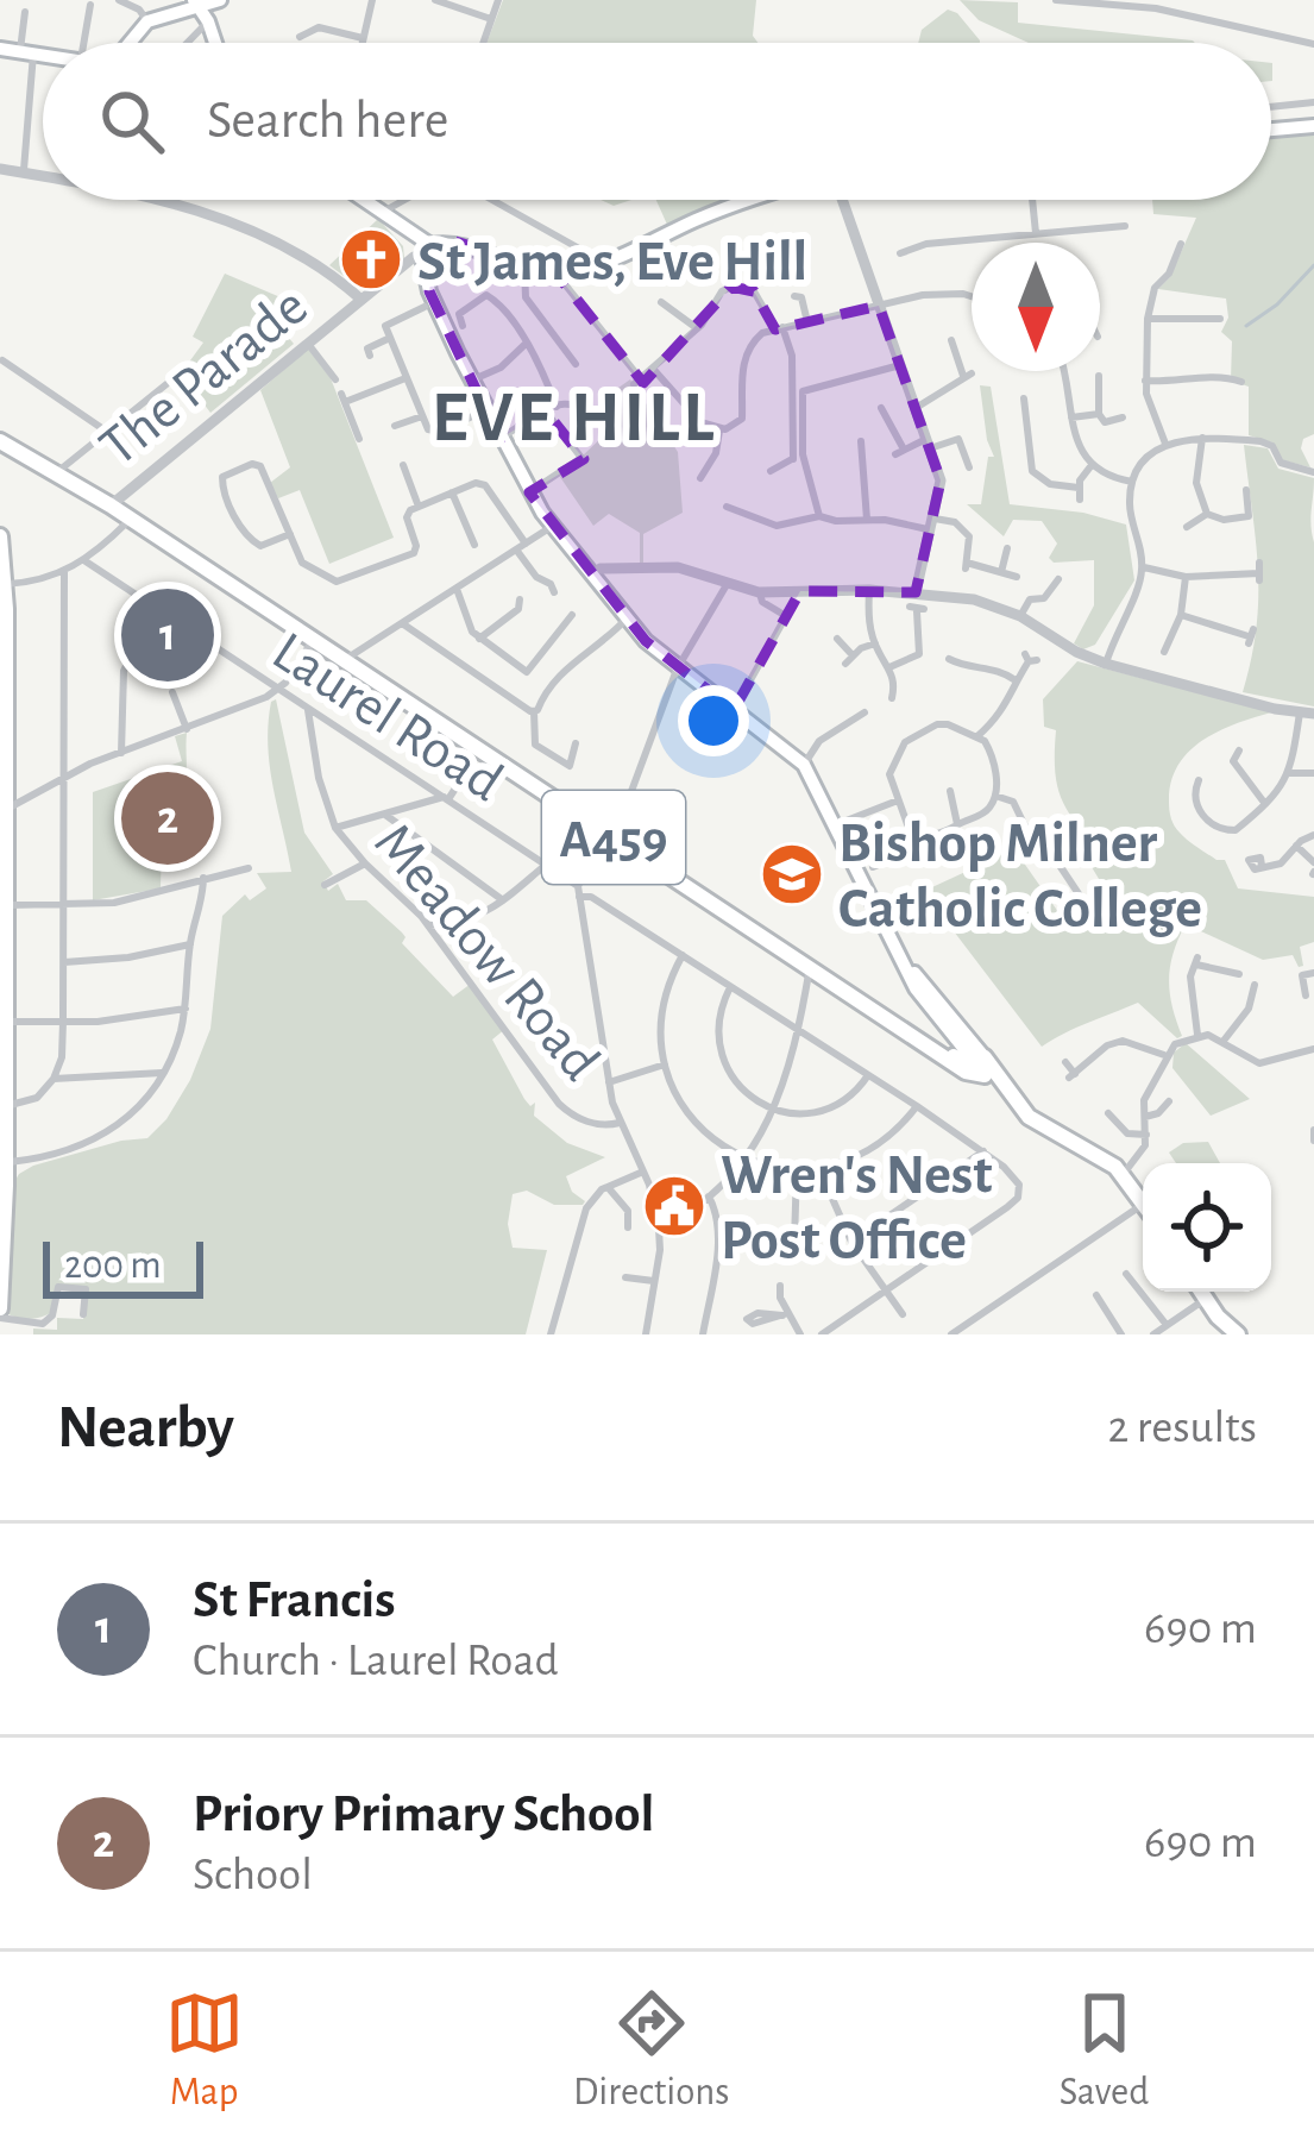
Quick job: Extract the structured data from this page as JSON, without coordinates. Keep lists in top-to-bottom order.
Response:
{
  "streets": {
    "main road": ["A459"],
    "street": ["The Parade", "Laurel Road", "Meadow Road"]
  },
  "crossings": [
    ["The Parade", "A459"],
    ["Laurel Road", "Meadow Road"]
  ],
  "districts": ["EVE HILL"],
  "places": {
    "church": ["St James, Eve Hill"],
    "school or university": ["Bishop Milner Catholic College"],
    "public building": ["Wren's Nest Post Office"]
  },
  "scale_bar": "200 m",
  "north": "bottom",
  "page": {
    "search": "Search here",
    "pins": ["1", "2"],
    "scale": "200 m",
    "heading": ["Nearby", "2 results"],
    "list": [
      {
        "mark": "1",
        "name": "St Francis",
        "note": "Church · Laurel Road",
        "value": "690 m"
      },
      {
        "mark": "2",
        "name": "Priory Primary School",
        "note": "School",
        "value": "690 m"
      }
    ],
    "nav": ["Map", "Directions", "Saved"]
  }
}
